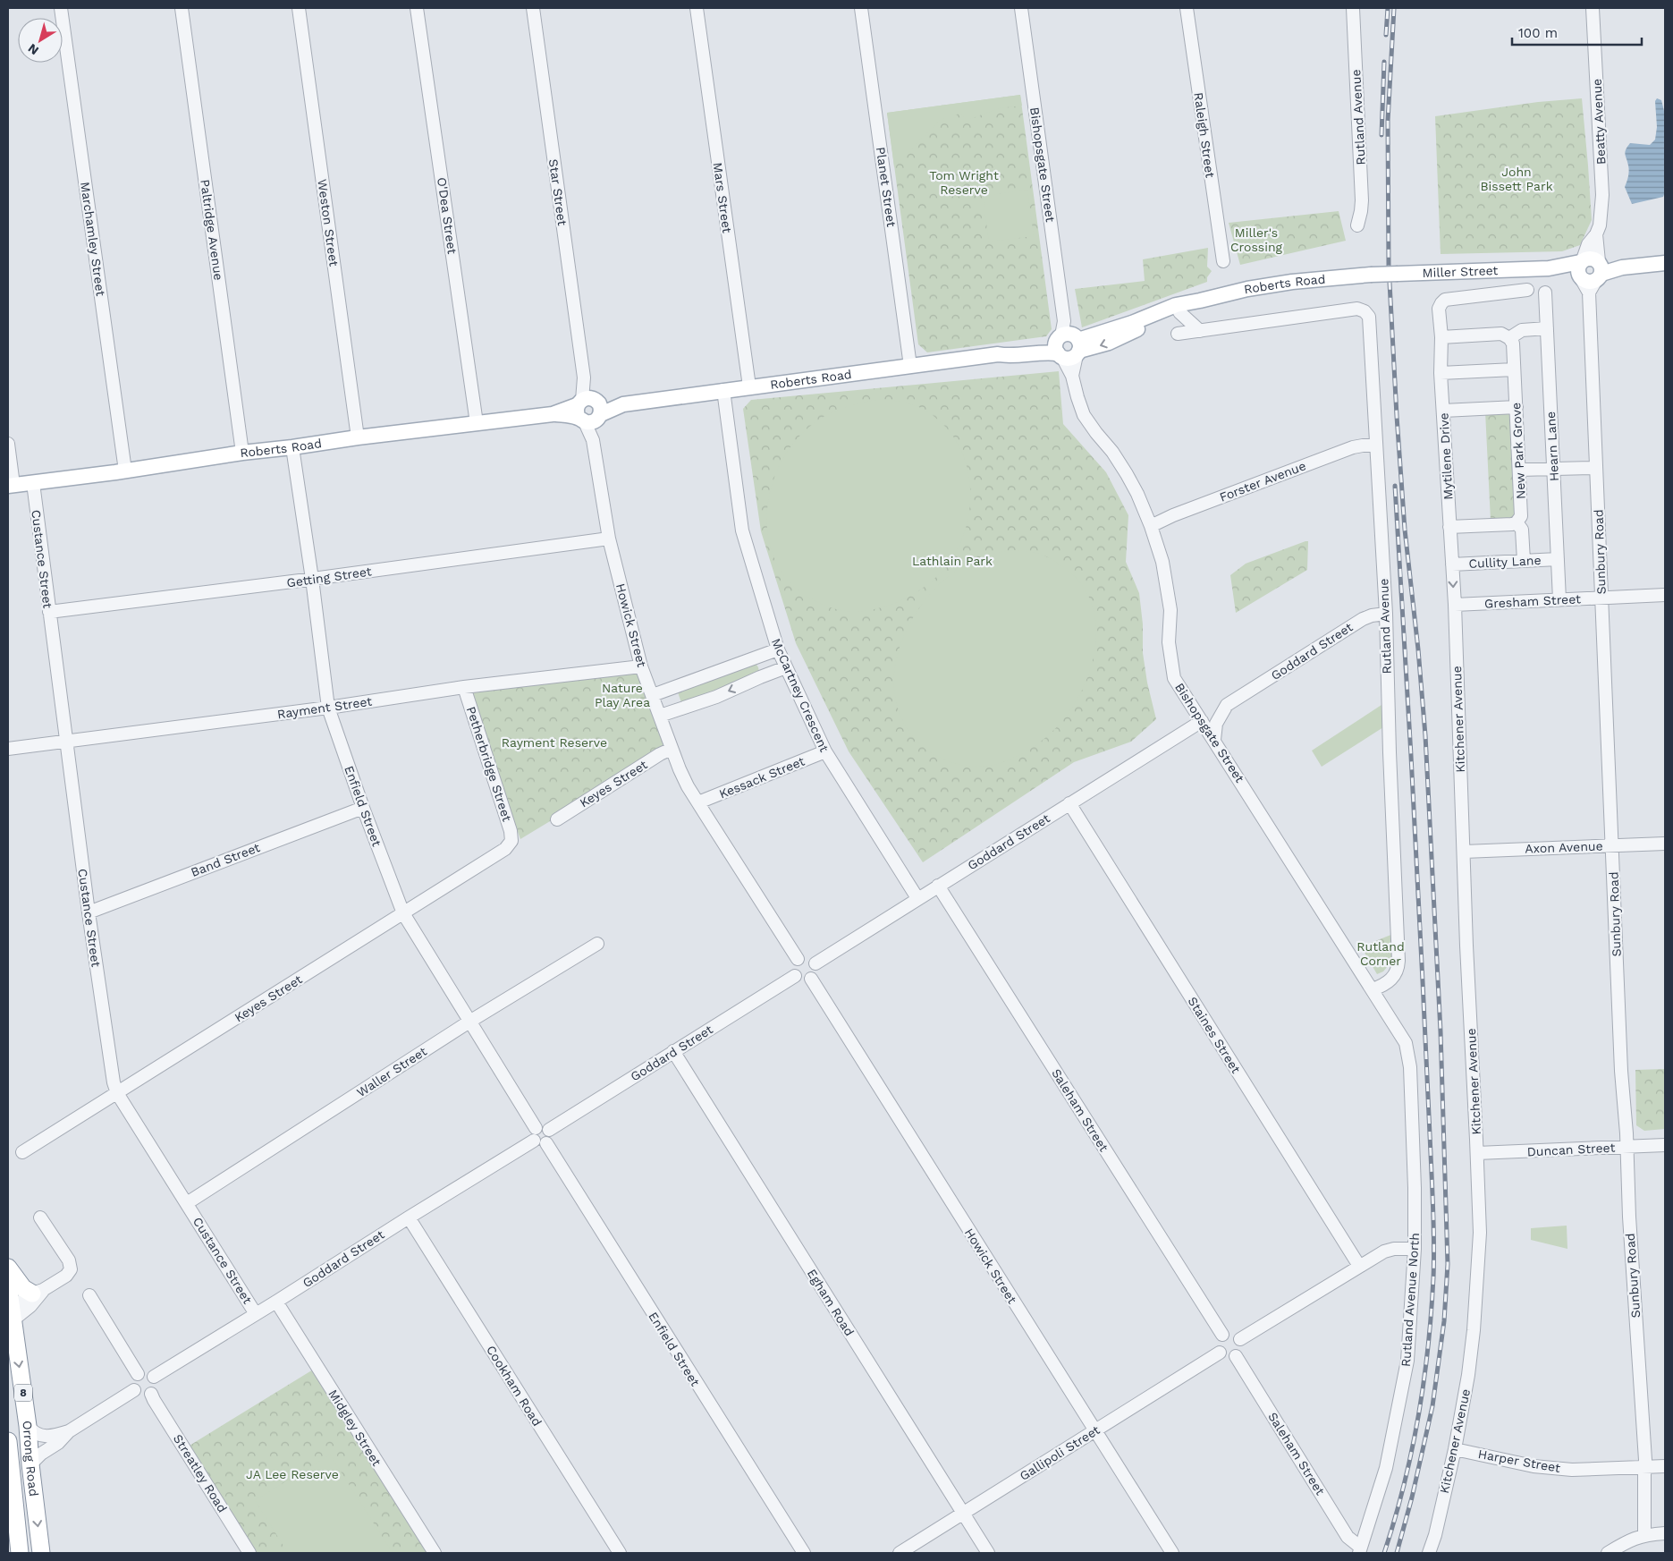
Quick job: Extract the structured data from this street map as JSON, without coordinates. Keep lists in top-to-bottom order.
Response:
{
  "streets": {
    "highway": ["8", "Orrong Road"],
    "main road": ["Miller Street", "Roberts Road"],
    "street": [
      "Rutland Avenue",
      "Beatty Avenue",
      "Raleigh Street",
      "Bishopsgate Street",
      "Planet Street",
      "Star Street",
      "Mars Street",
      "O'Dea Street",
      "Weston Street",
      "Paltridge Avenue",
      "Marchamley Street",
      "Hearn Lane",
      "New Park Grove",
      "Mytilene Drive",
      "Forster Avenue",
      "Sunbury Road",
      "Custance Street",
      "Cullity Lane",
      "Getting Street",
      "Gresham Street",
      "Howick Street",
      "Goddard Street",
      "McCartney Crescent",
      "Rayment Street",
      "Kitchener Avenue",
      "Petherbridge Street",
      "Kessack Street",
      "Keyes Street",
      "Enfield Street",
      "Axon Avenue",
      "Band Street",
      "Staines Street",
      "Waller Street",
      "Saleham Street",
      "Duncan Street",
      "Rutland Avenue North",
      "Egham Road",
      "Cookham Road",
      "Midgley Street",
      "Gallipoli Street",
      "Harper Street",
      "Streatley Road"
    ]
  },
  "crossings": [
    ["Rutland Avenue", "Bishopsgate Street"],
    ["Rutland Avenue", "Forster Avenue"],
    ["Rutland Avenue", "Goddard Street"],
    ["Beatty Avenue", "Miller Street"],
    ["Beatty Avenue", "Sunbury Road"],
    ["Bishopsgate Street", "Roberts Road"],
    ["Bishopsgate Street", "Forster Avenue"],
    ["Bishopsgate Street", "Goddard Street"],
    ["Bishopsgate Street", "Rutland Avenue North"],
    ["Planet Street", "Roberts Road"],
    ["Star Street", "Roberts Road"],
    ["Star Street", "Howick Street"],
    ["Mars Street", "Roberts Road"],
    ["O'Dea Street", "Roberts Road"],
    ["Weston Street", "Roberts Road"],
    ["Paltridge Avenue", "Roberts Road"],
    ["Marchamley Street", "Roberts Road"],
    ["Miller Street", "Roberts Road"],
    ["Miller Street", "Mytilene Drive"],
    ["Roberts Road", "Custance Street"],
    ["Roberts Road", "Howick Street"],
    ["Roberts Road", "McCartney Crescent"],
    ["Roberts Road", "Enfield Street"],
    ["Hearn Lane", "Cullity Lane"],
    ["Hearn Lane", "Gresham Street"],
    ["New Park Grove", "Cullity Lane"],
    ["Mytilene Drive", "Cullity Lane"],
    ["Mytilene Drive", "Gresham Street"],
    ["Mytilene Drive", "Kitchener Avenue"],
    ["Sunbury Road", "Gresham Street"],
    ["Sunbury Road", "Axon Avenue"],
    ["Sunbury Road", "Duncan Street"],
    ["Sunbury Road", "Harper Street"],
    ["Custance Street", "Getting Street"],
    ["Custance Street", "Goddard Street"],
    ["Custance Street", "Rayment Street"],
    ["Custance Street", "Keyes Street"],
    ["Custance Street", "Band Street"],
    ["Custance Street", "Waller Street"],
    ["Getting Street", "Howick Street"],
    ["Getting Street", "Enfield Street"],
    ["Gresham Street", "Kitchener Avenue"],
    ["Howick Street", "Goddard Street"],
    ["Howick Street", "Rayment Street"],
    ["Howick Street", "Kessack Street"],
    ["Howick Street", "Keyes Street"],
    ["Howick Street", "Gallipoli Street"],
    ["Goddard Street", "McCartney Crescent"],
    ["Goddard Street", "Enfield Street"],
    ["Goddard Street", "Staines Street"],
    ["Goddard Street", "Saleham Street"],
    ["Goddard Street", "Egham Road"],
    ["Goddard Street", "Cookham Road"],
    ["Goddard Street", "Midgley Street"],
    ["Goddard Street", "Streatley Road"],
    ["McCartney Crescent", "Kessack Street"],
    ["Rayment Street", "Petherbridge Street"],
    ["Rayment Street", "Enfield Street"],
    ["Kitchener Avenue", "Axon Avenue"],
    ["Kitchener Avenue", "Duncan Street"],
    ["Kitchener Avenue", "Harper Street"],
    ["Petherbridge Street", "Keyes Street"],
    ["Keyes Street", "Enfield Street"],
    ["Enfield Street", "Band Street"],
    ["Enfield Street", "Waller Street"],
    ["Saleham Street", "Rutland Avenue North"],
    ["Saleham Street", "Gallipoli Street"],
    ["Egham Road", "Gallipoli Street"]
  ],
  "parks": [
    "John Bissett Park",
    "Tom Wright Reserve",
    "Miller's Crossing",
    "Lathlain Park",
    "Nature Play Area",
    "Rayment Reserve",
    "Rutland Corner",
    "JA Lee Reserve"
  ],
  "scale_bar": "100 m",
  "north": "bottom left"
}
